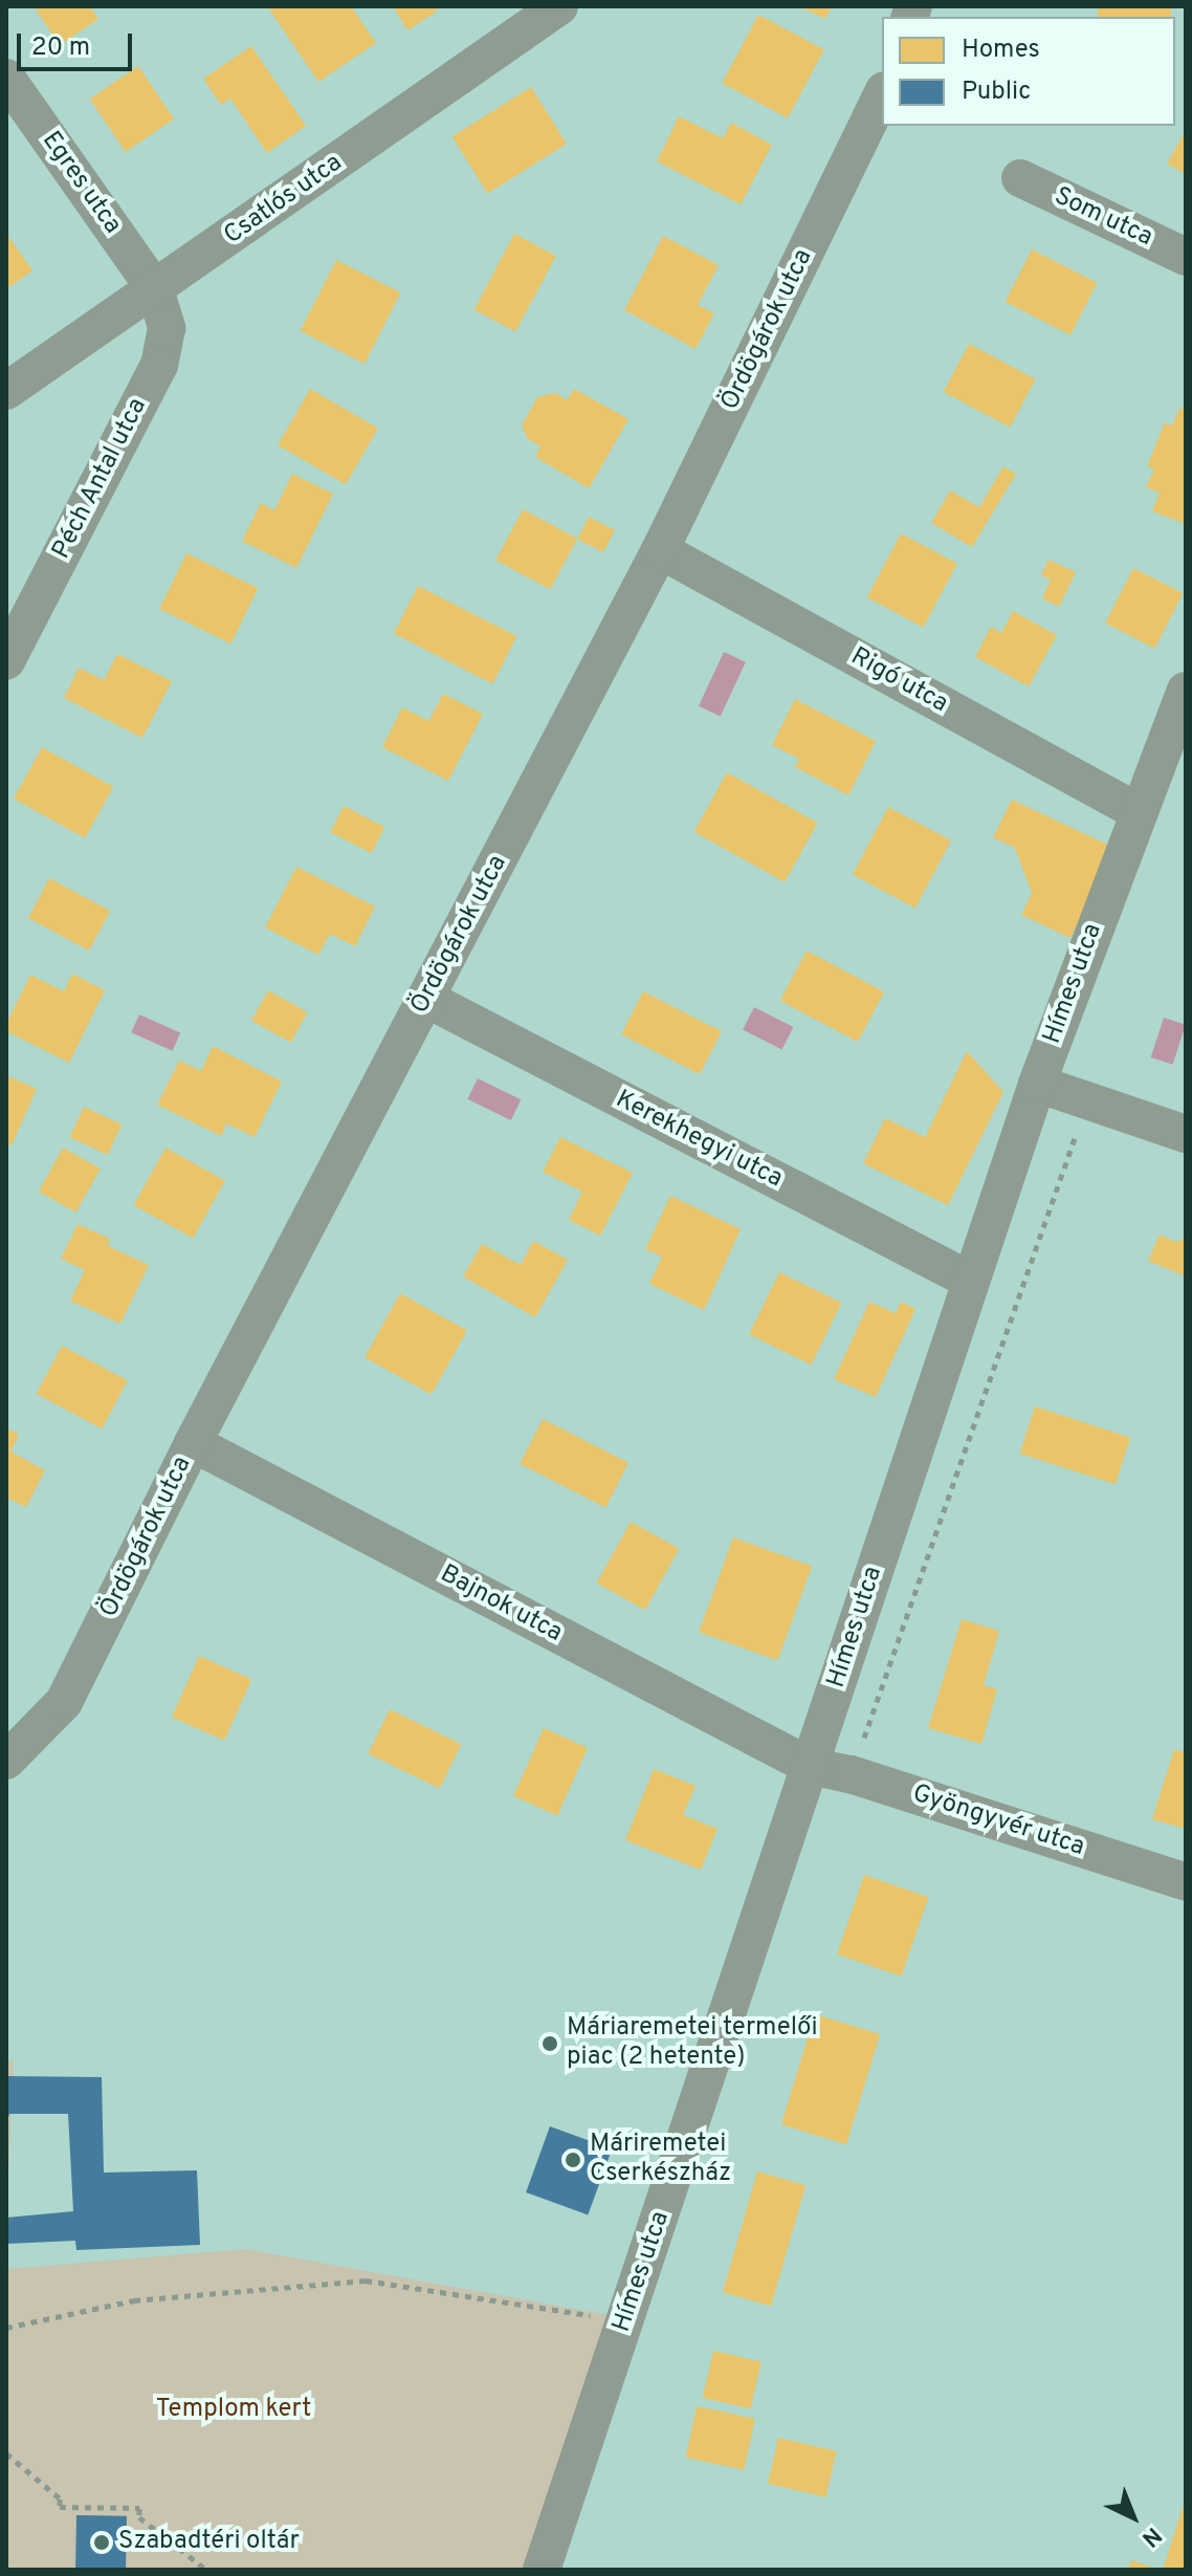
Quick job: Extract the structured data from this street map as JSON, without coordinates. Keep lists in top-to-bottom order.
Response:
{
  "streets": {
    "street": [
      "Egres utca",
      "Csatlós utca",
      "Som utca",
      "Ördögárok utca",
      "Péch Antal utca",
      "Rigó utca",
      "Hímes utca",
      "Kerekhegyi utca",
      "Bajnok utca",
      "Gyöngyvér utca"
    ]
  },
  "crossings": [
    ["Egres utca", "Csatlós utca"],
    ["Egres utca", "Péch Antal utca"],
    ["Csatlós utca", "Péch Antal utca"],
    ["Ördögárok utca", "Rigó utca"],
    ["Ördögárok utca", "Kerekhegyi utca"],
    ["Ördögárok utca", "Bajnok utca"],
    ["Rigó utca", "Hímes utca"],
    ["Hímes utca", "Kerekhegyi utca"],
    ["Hímes utca", "Bajnok utca"],
    ["Hímes utca", "Gyöngyvér utca"],
    ["Bajnok utca", "Gyöngyvér utca"]
  ],
  "parks": ["Templom kert"],
  "places": ["Máriaremetei termelői piac (2 hetente)", "Máriremetei Cserkészház", "Szabadtéri oltár"],
  "legend": ["Homes", "Public"],
  "scale_bar": "20 m",
  "north": "bottom right"
}
